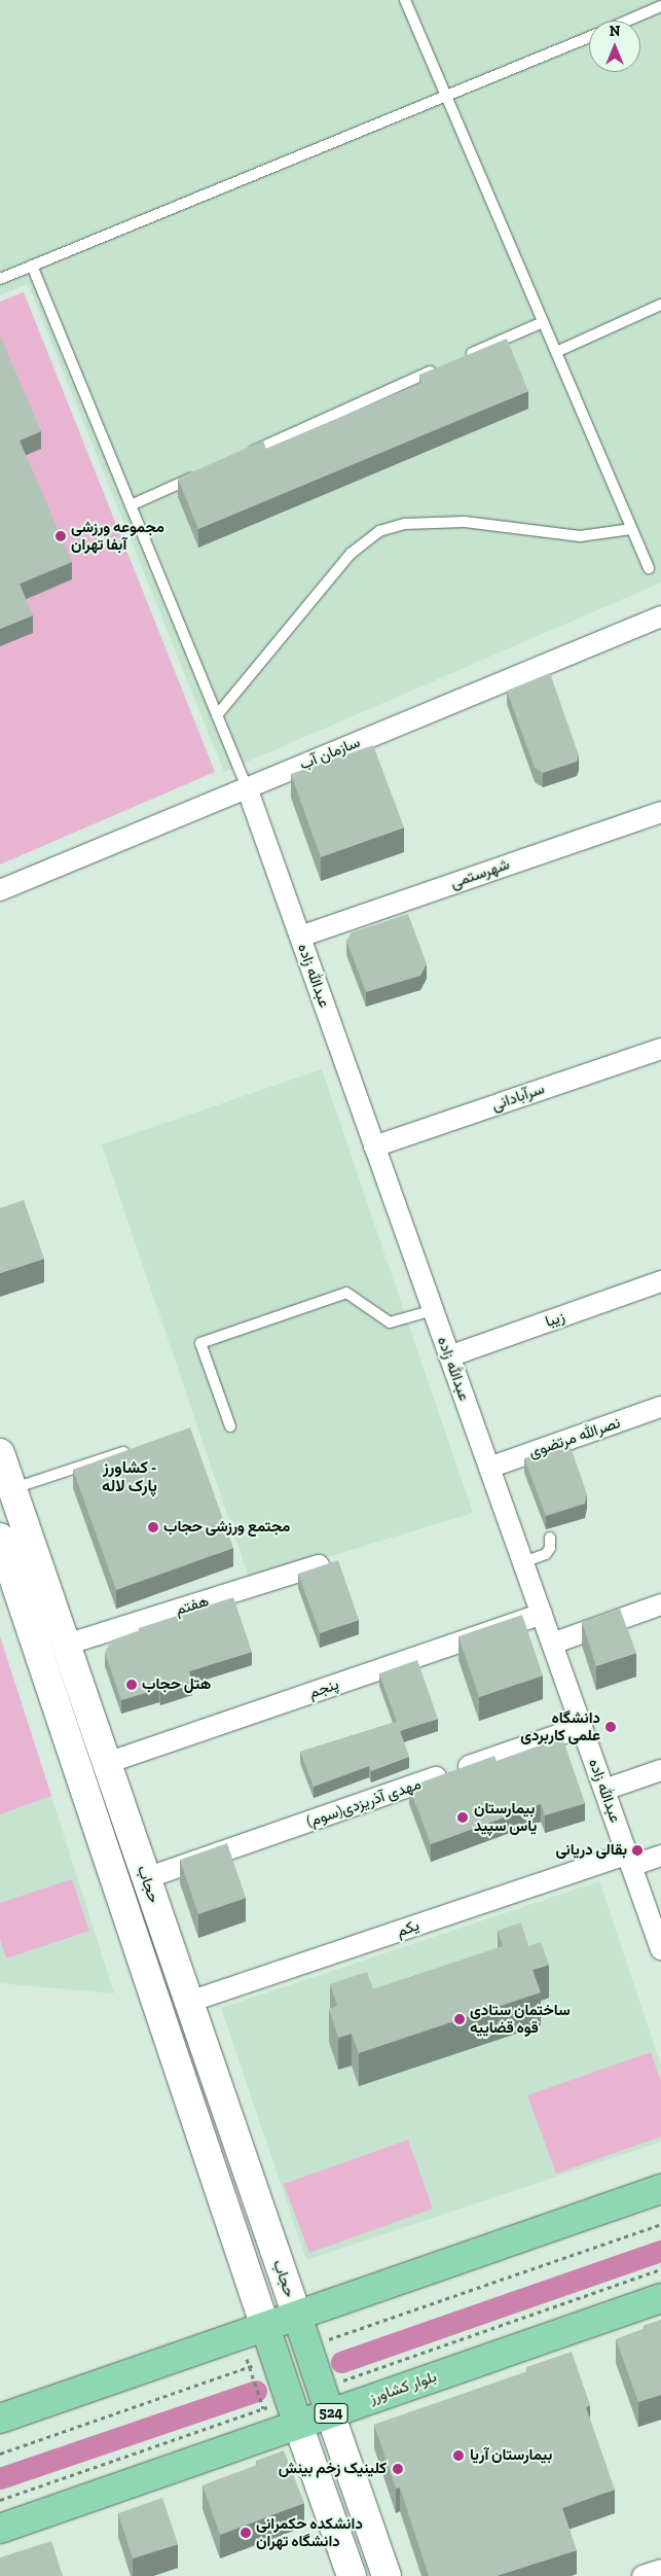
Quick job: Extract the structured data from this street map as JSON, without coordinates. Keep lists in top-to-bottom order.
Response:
{
  "streets": {
    "main road": ["حجاب", "بلوار کشاورز", "524"],
    "street": [
      "سازمان آب",
      "شهرستمی",
      "عبدالله زاده",
      "سرآبادانی",
      "زیبا",
      "نصرالله مرتضوی",
      "هفتم",
      "پنجم",
      "مهدی آذریزدی(سوم)",
      "یکم"
    ]
  },
  "crossings": [
    ["سازمان آب", "عبدالله زاده"],
    ["شهرستمی", "عبدالله زاده"],
    ["عبدالله زاده", "سرآبادانی"],
    ["عبدالله زاده", "زیبا"],
    ["عبدالله زاده", "نصرالله مرتضوی"],
    ["عبدالله زاده", "پنجم"],
    ["عبدالله زاده", "مهدی آذریزدی(سوم)"],
    ["عبدالله زاده", "یکم"],
    ["هفتم", "حجاب"],
    ["پنجم", "حجاب"],
    ["مهدی آذریزدی(سوم)", "حجاب"],
    ["حجاب", "یکم"]
  ],
  "districts": ["کشاورز - پارک لاله"],
  "places": [
    "مجموعه ورزشی آبفا تهران",
    "مجتمع ورزشی حجاب",
    "هتل حجاب",
    "دانشگاه علمی کاربردی",
    "بیمارستان یاس سپید",
    "بقالی دریانی",
    "ساختمان ستادی قوه قضاییه",
    "بیمارستان آریا",
    "کلینیک زخم بینش",
    "دانشکده حکمرانی دانشگاه تهران"
  ],
  "north": "top"
}
